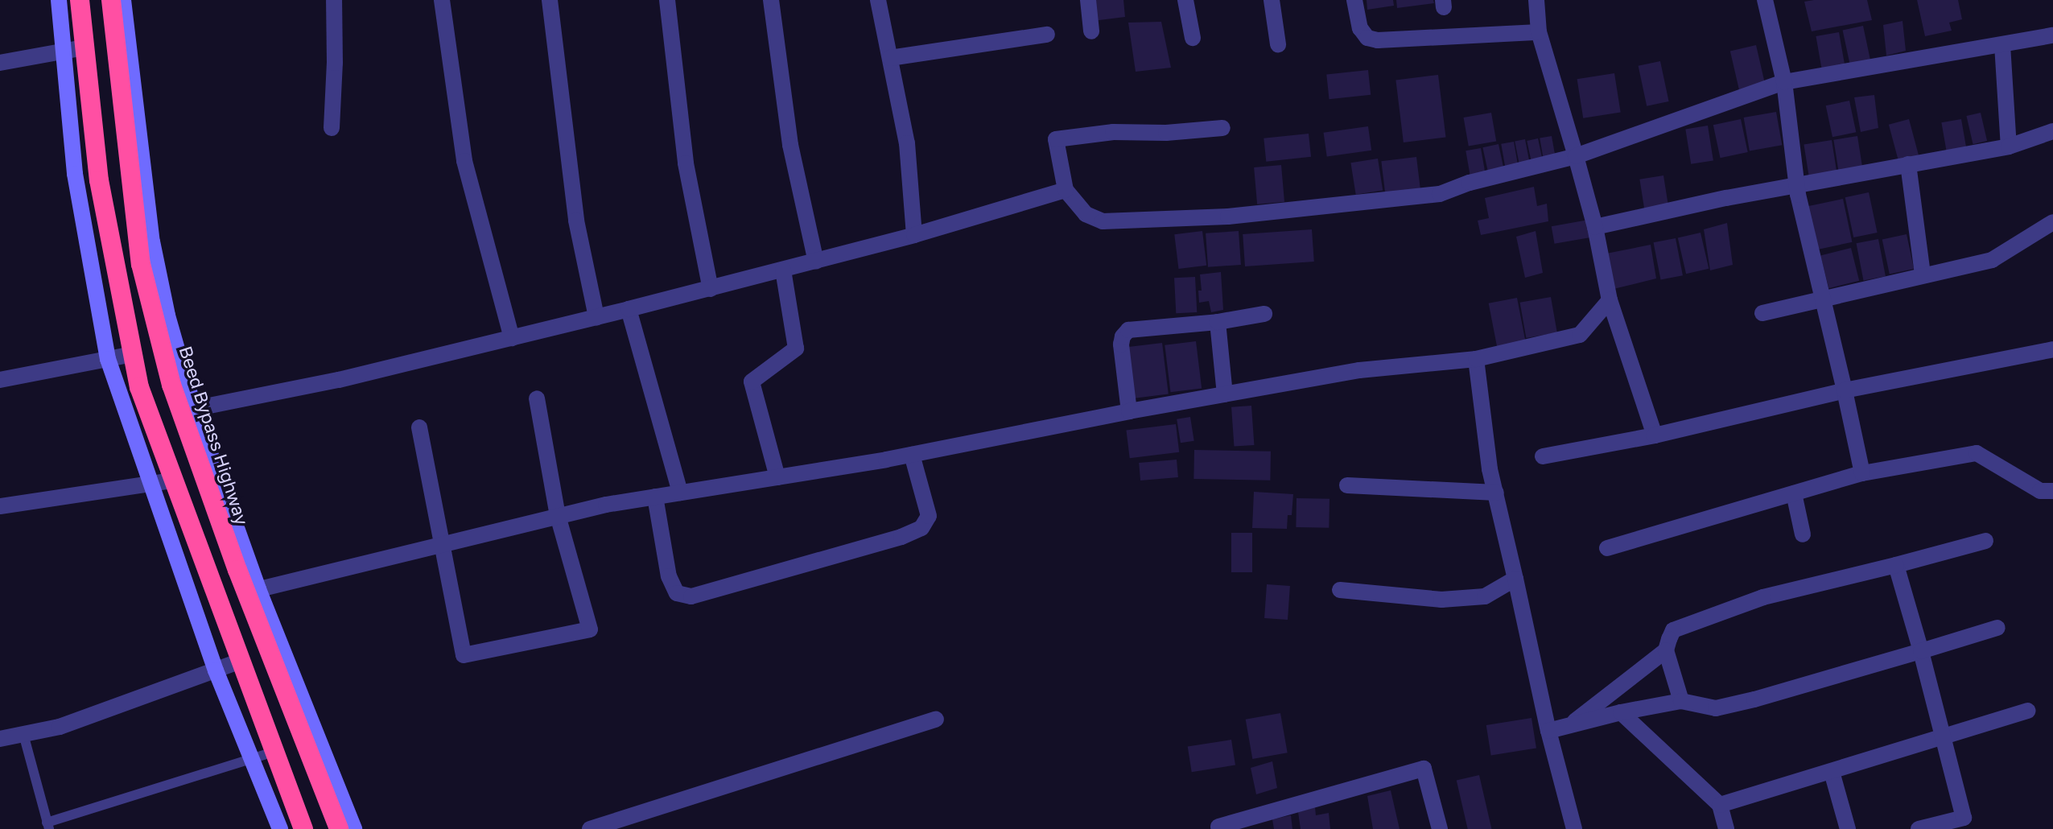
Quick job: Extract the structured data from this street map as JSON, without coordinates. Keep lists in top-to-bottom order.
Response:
{
  "streets": {
    "highway": ["Beed Bypass Highway"]
  }
}
